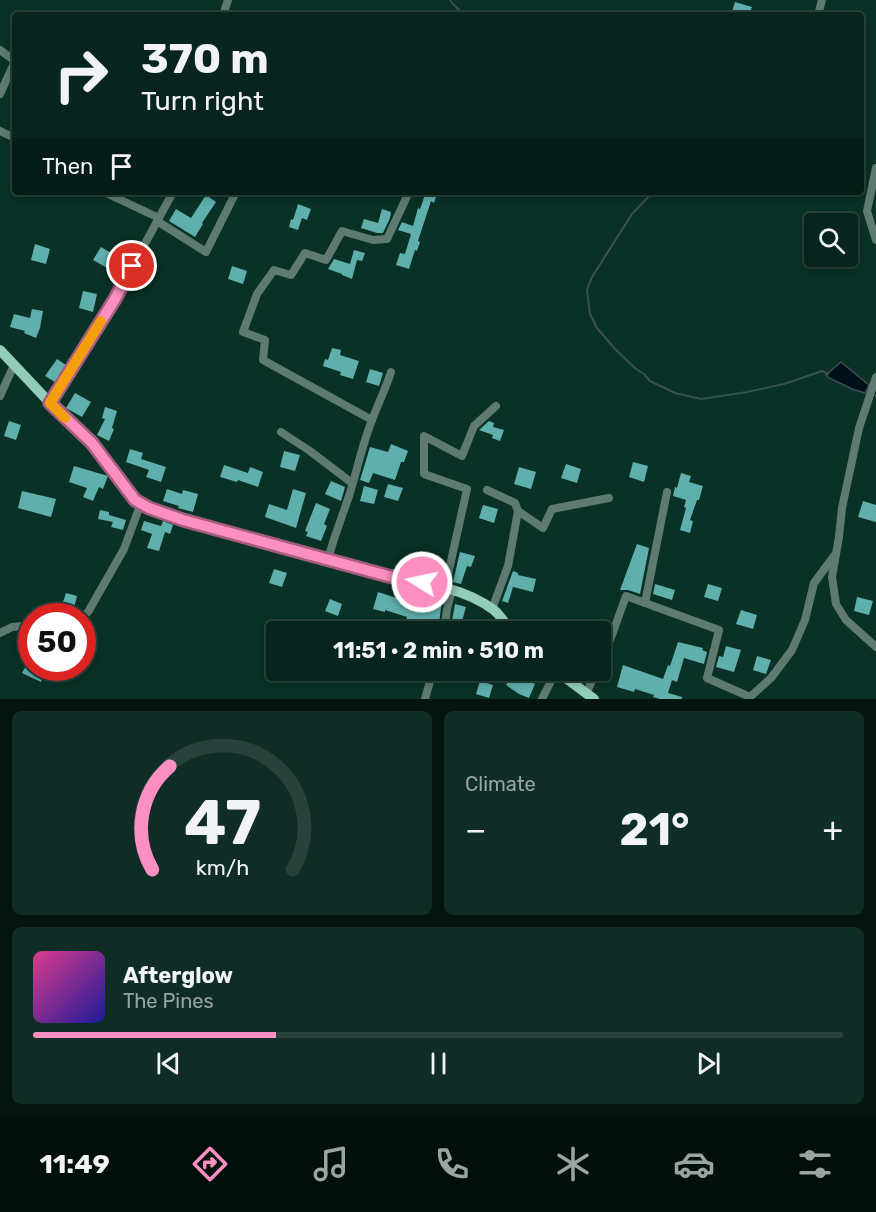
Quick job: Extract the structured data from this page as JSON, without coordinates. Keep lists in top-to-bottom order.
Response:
{
  "page": {
    "turn": ["370 m", "Turn right"],
    "then": "Then",
    "limit": "50",
    "trip": "11:51 · 2 min · 510 m",
    "tile": "Climate",
    "heat": ["−", "21°", "+"],
    "song": ["Afterglow", "The Pines"],
    "tabs": "11:49",
    "gauge": ["47", "km/h"]
  }
}
